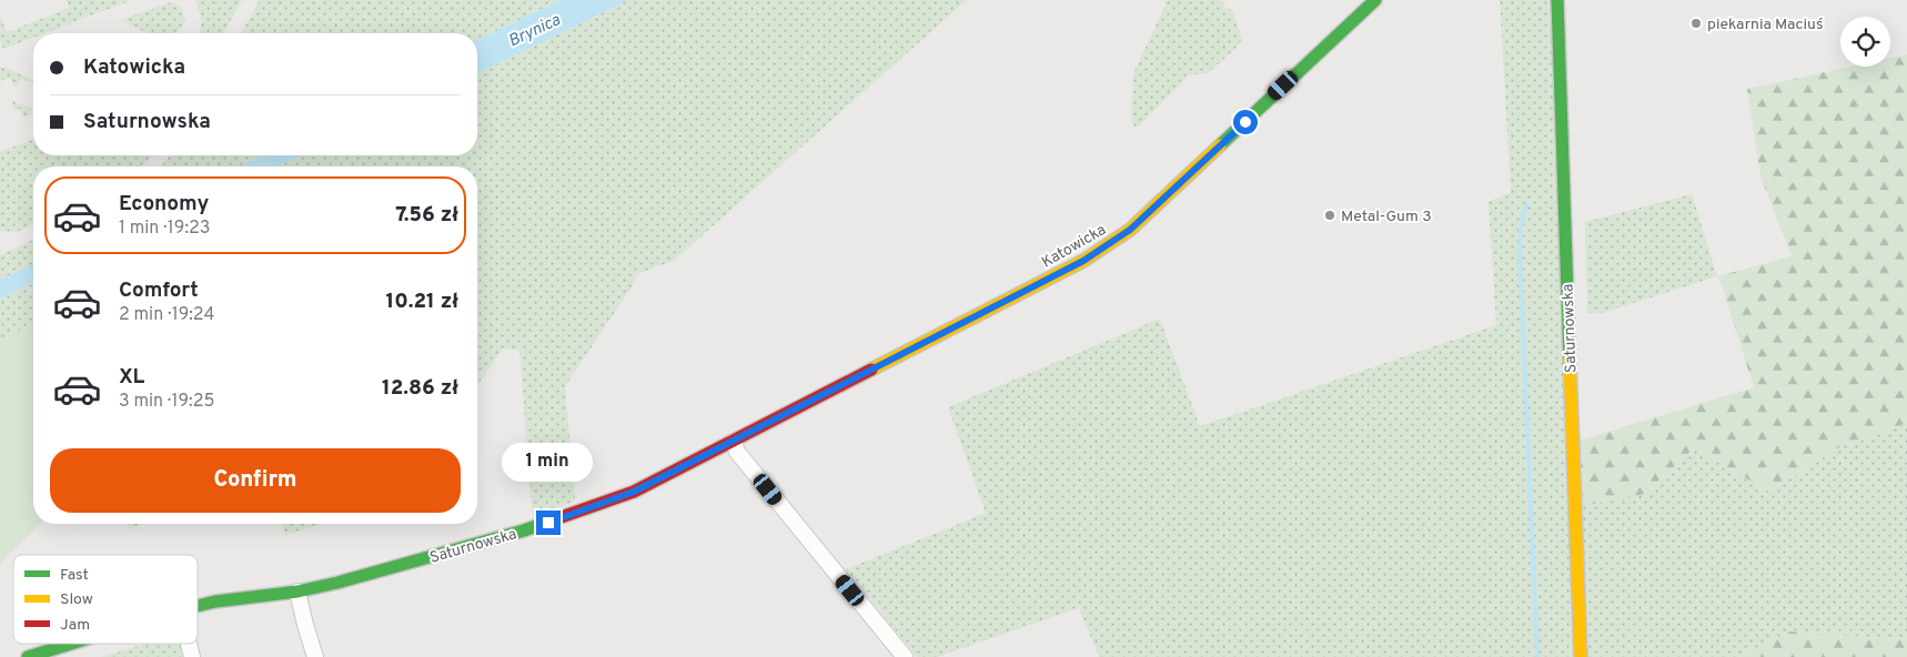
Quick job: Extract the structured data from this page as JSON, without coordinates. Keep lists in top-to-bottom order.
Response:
{
  "streets": {
    "street": ["Katowicka", "Saturnowska"]
  },
  "crossings": [
    ["Katowicka", "Saturnowska"]
  ],
  "water": ["Brynica"],
  "places": ["piekarnia Maciuś", "Metal-Gum 3"],
  "legend": ["Fast", "Slow", "Jam"],
  "page": {
    "banner": ["Katowicka", "Saturnowska"],
    "list": [
      {
        "name": "Economy",
        "note": "1 min · 19:23",
        "value": "7.56 zł"
      },
      {
        "name": "Comfort",
        "note": "2 min · 19:24",
        "value": "10.21 zł"
      },
      {
        "name": "XL",
        "note": "3 min · 19:25",
        "value": "12.86 zł"
      }
    ],
    "buttons": "Confirm",
    "bubble": "1 min"
  }
}
